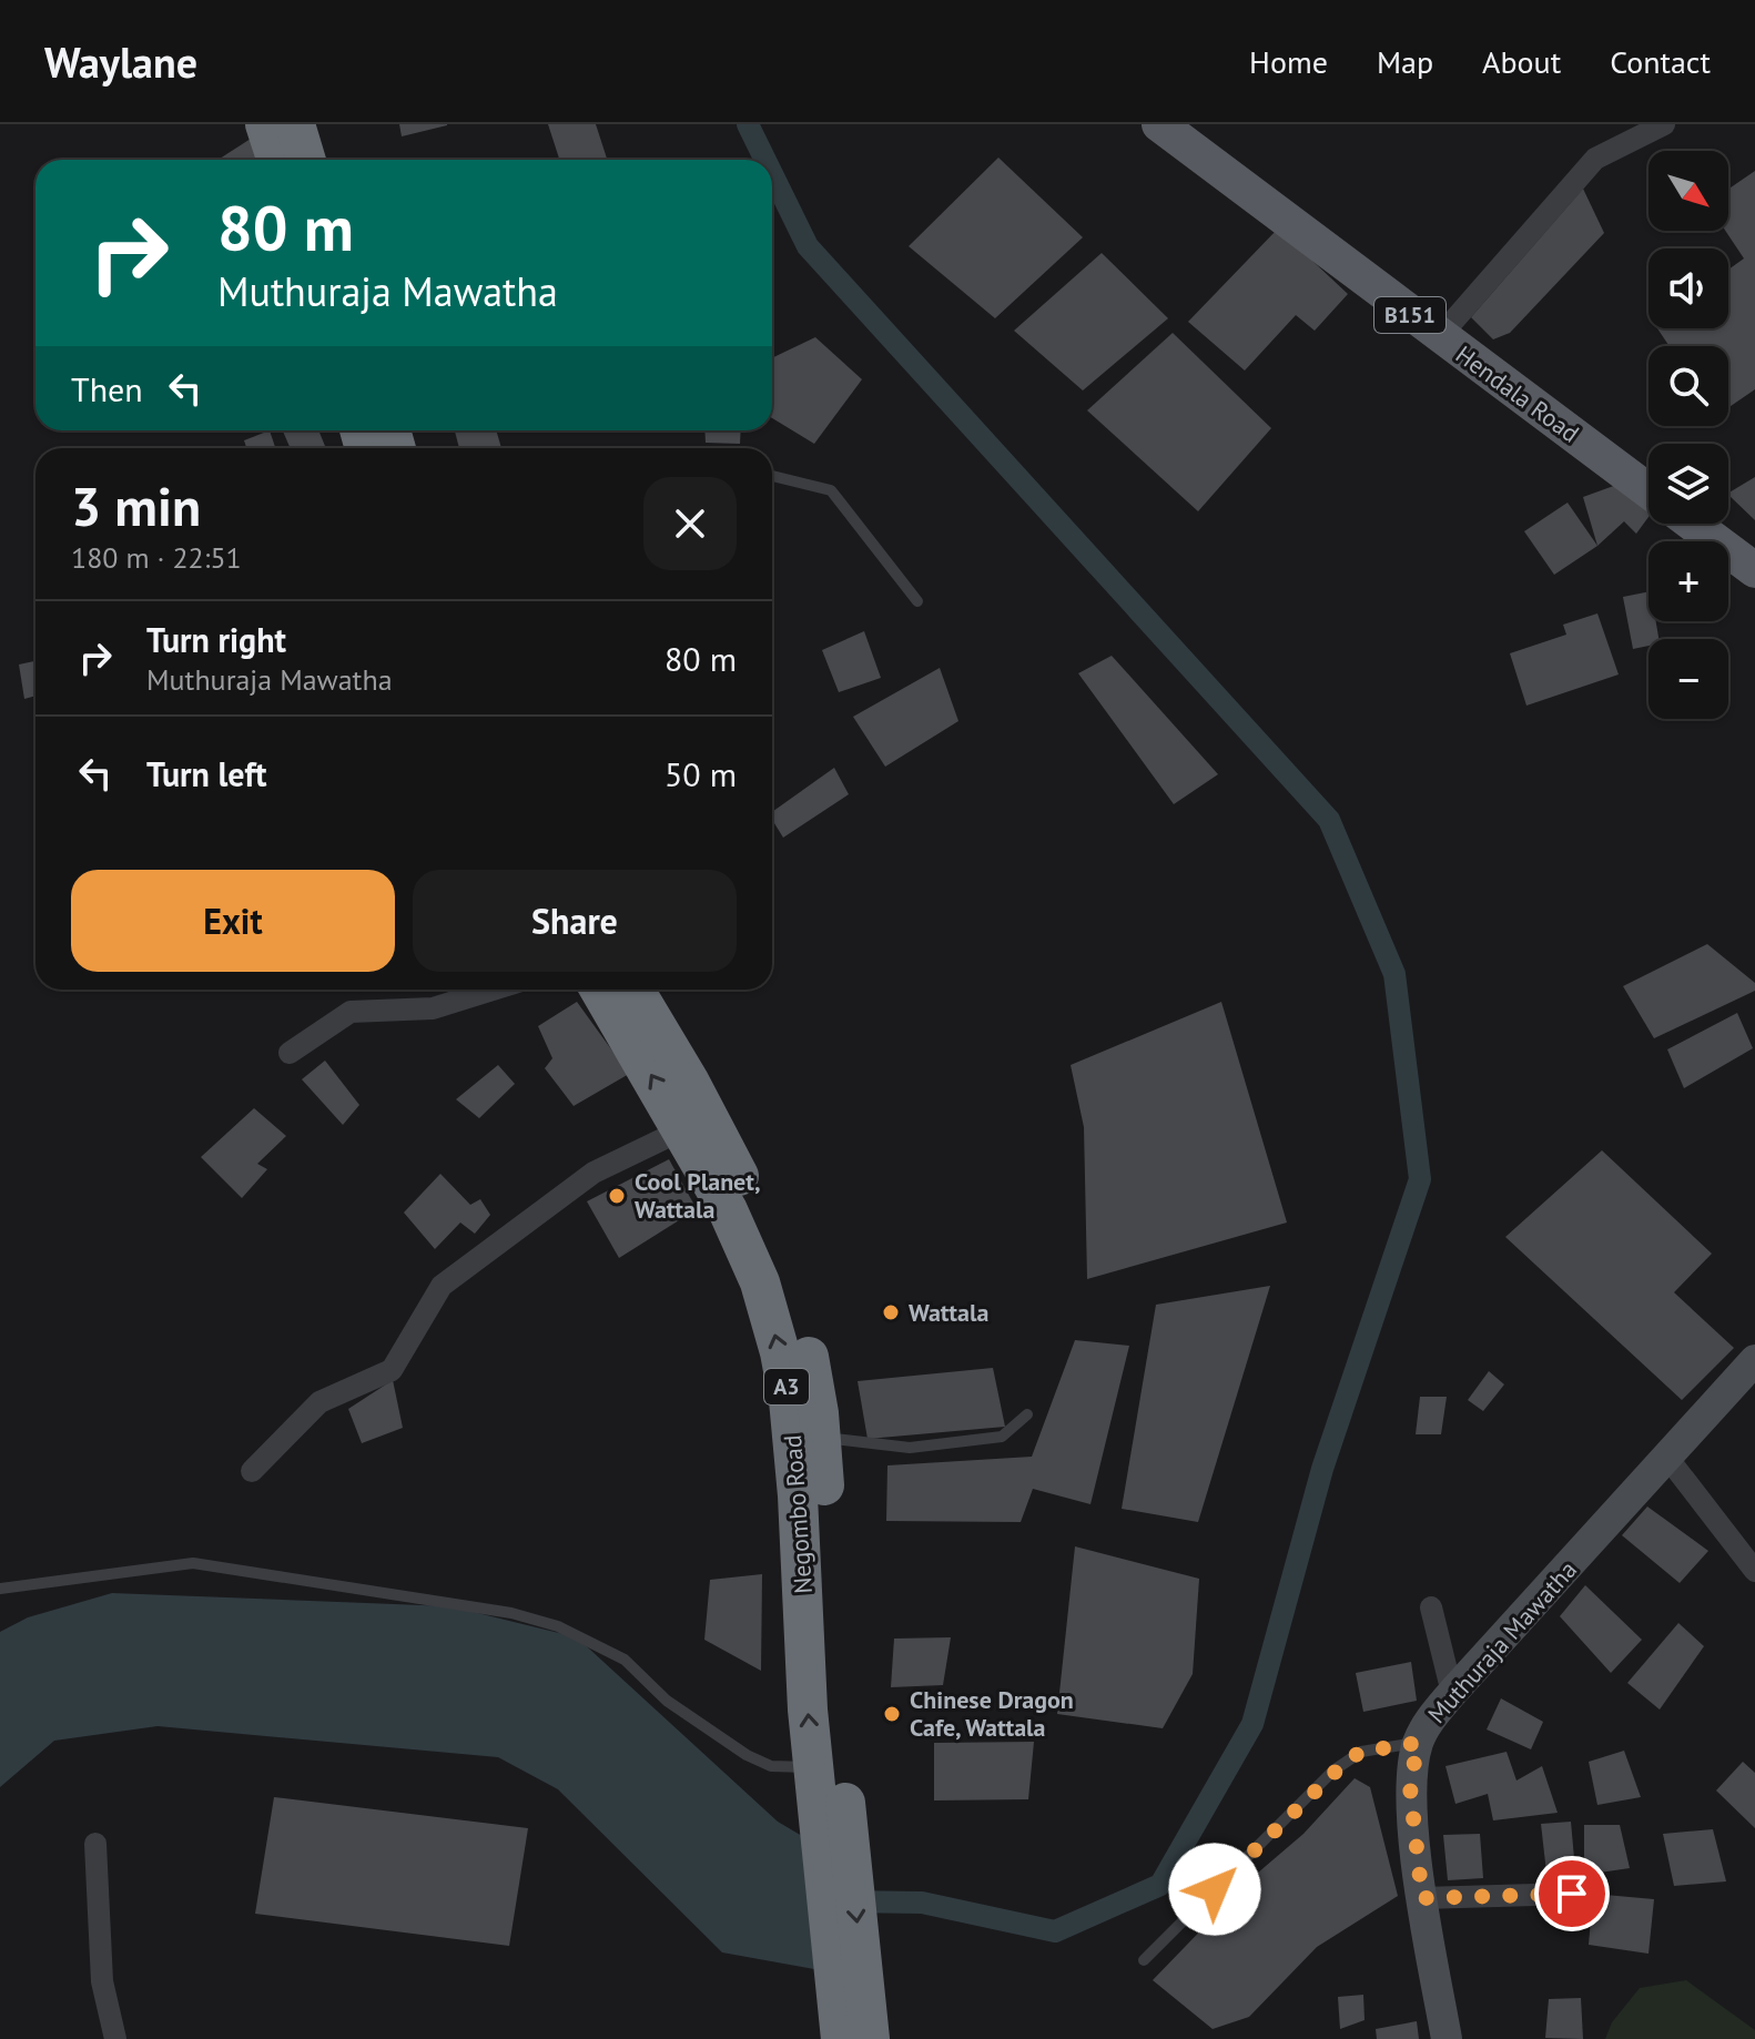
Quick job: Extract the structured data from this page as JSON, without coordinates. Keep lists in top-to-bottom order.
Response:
{
  "streets": {
    "highway": ["A3", "Negombo Road"],
    "main road": ["B151", "Hendala Road"],
    "street": ["Muthuraja Mawatha"]
  },
  "places": ["Cool Planet, Wattala", "Wattala", "Chinese Dragon Cafe, Wattala"],
  "north": "bottom right",
  "page": {
    "header": "Waylane",
    "nav": [
      "Home",
      "Map",
      "About",
      "Contact"
    ],
    "map_buttons": ["+", "−"],
    "turn": ["80 m", "Muthuraja Mawatha"],
    "then": "Then",
    "heading": ["3 min", "180 m · 22:51"],
    "list": [
      {
        "name": "Turn right",
        "note": "Muthuraja Mawatha",
        "value": "80 m"
      },
      {
        "name": "Turn left",
        "value": "50 m"
      }
    ],
    "buttons": ["Exit", "Share"]
  }
}
